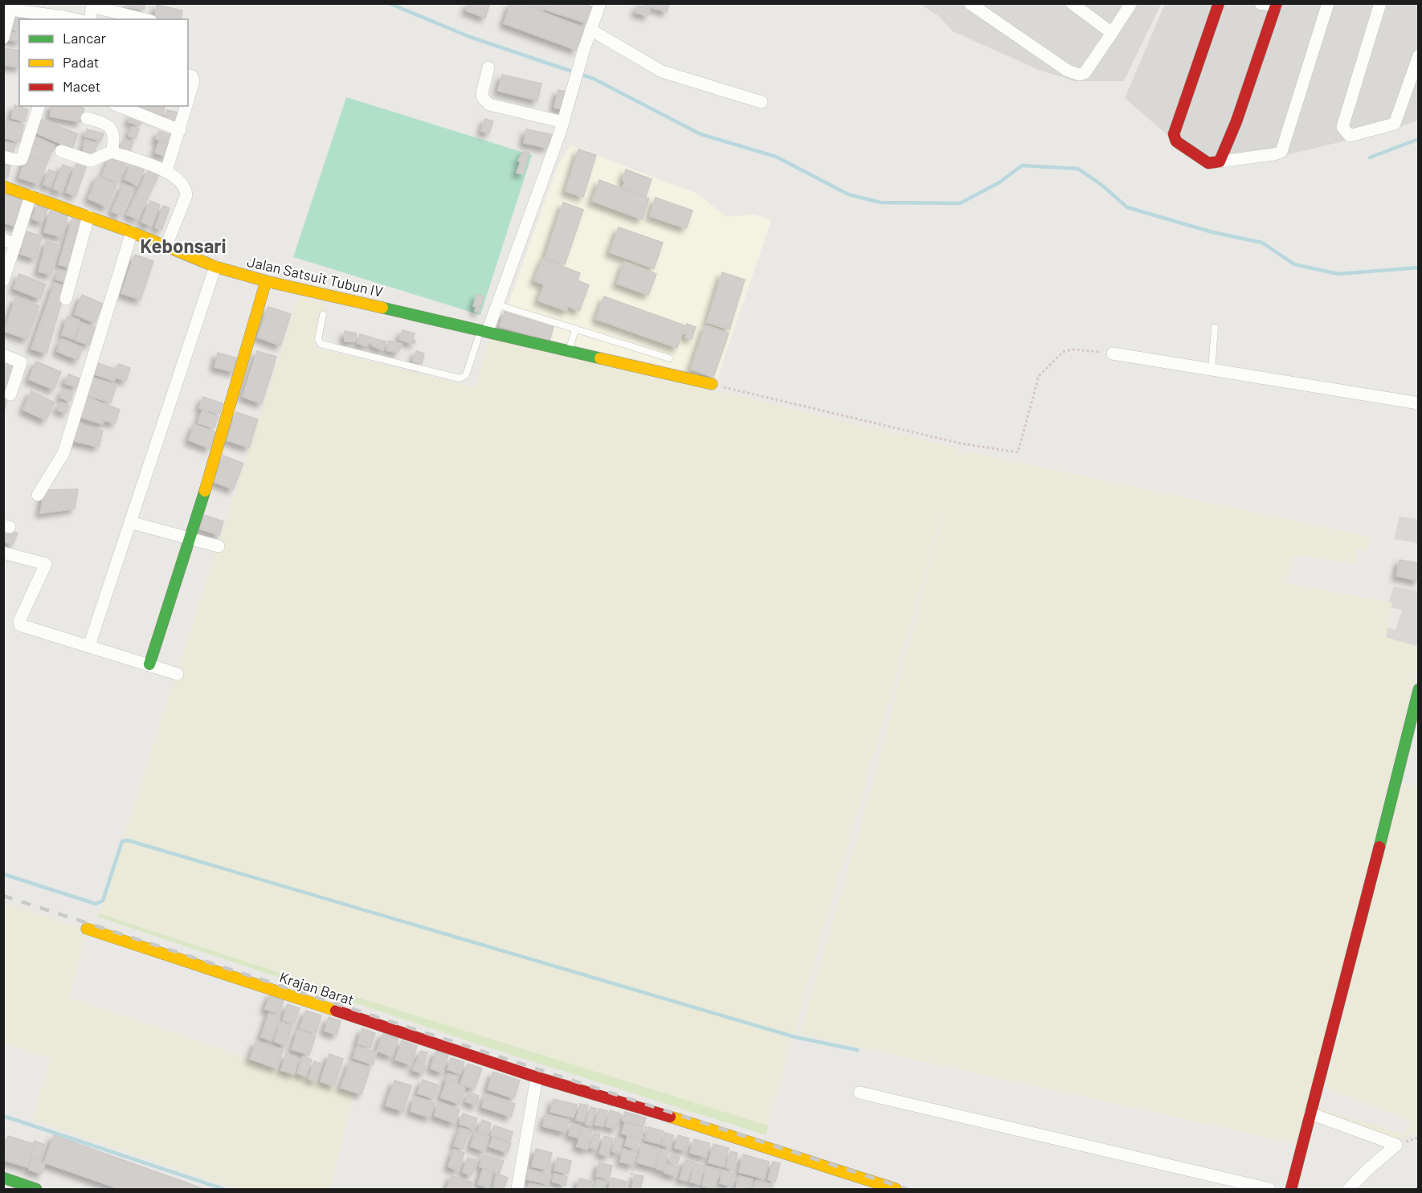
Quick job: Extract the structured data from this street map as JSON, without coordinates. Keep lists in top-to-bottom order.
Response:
{
  "streets": {
    "main road": ["Jalan Satsuit Tubun IV", "Krajan Barat"]
  },
  "districts": ["Kebonsari"],
  "legend": ["Lancar", "Padat", "Macet"]
}
